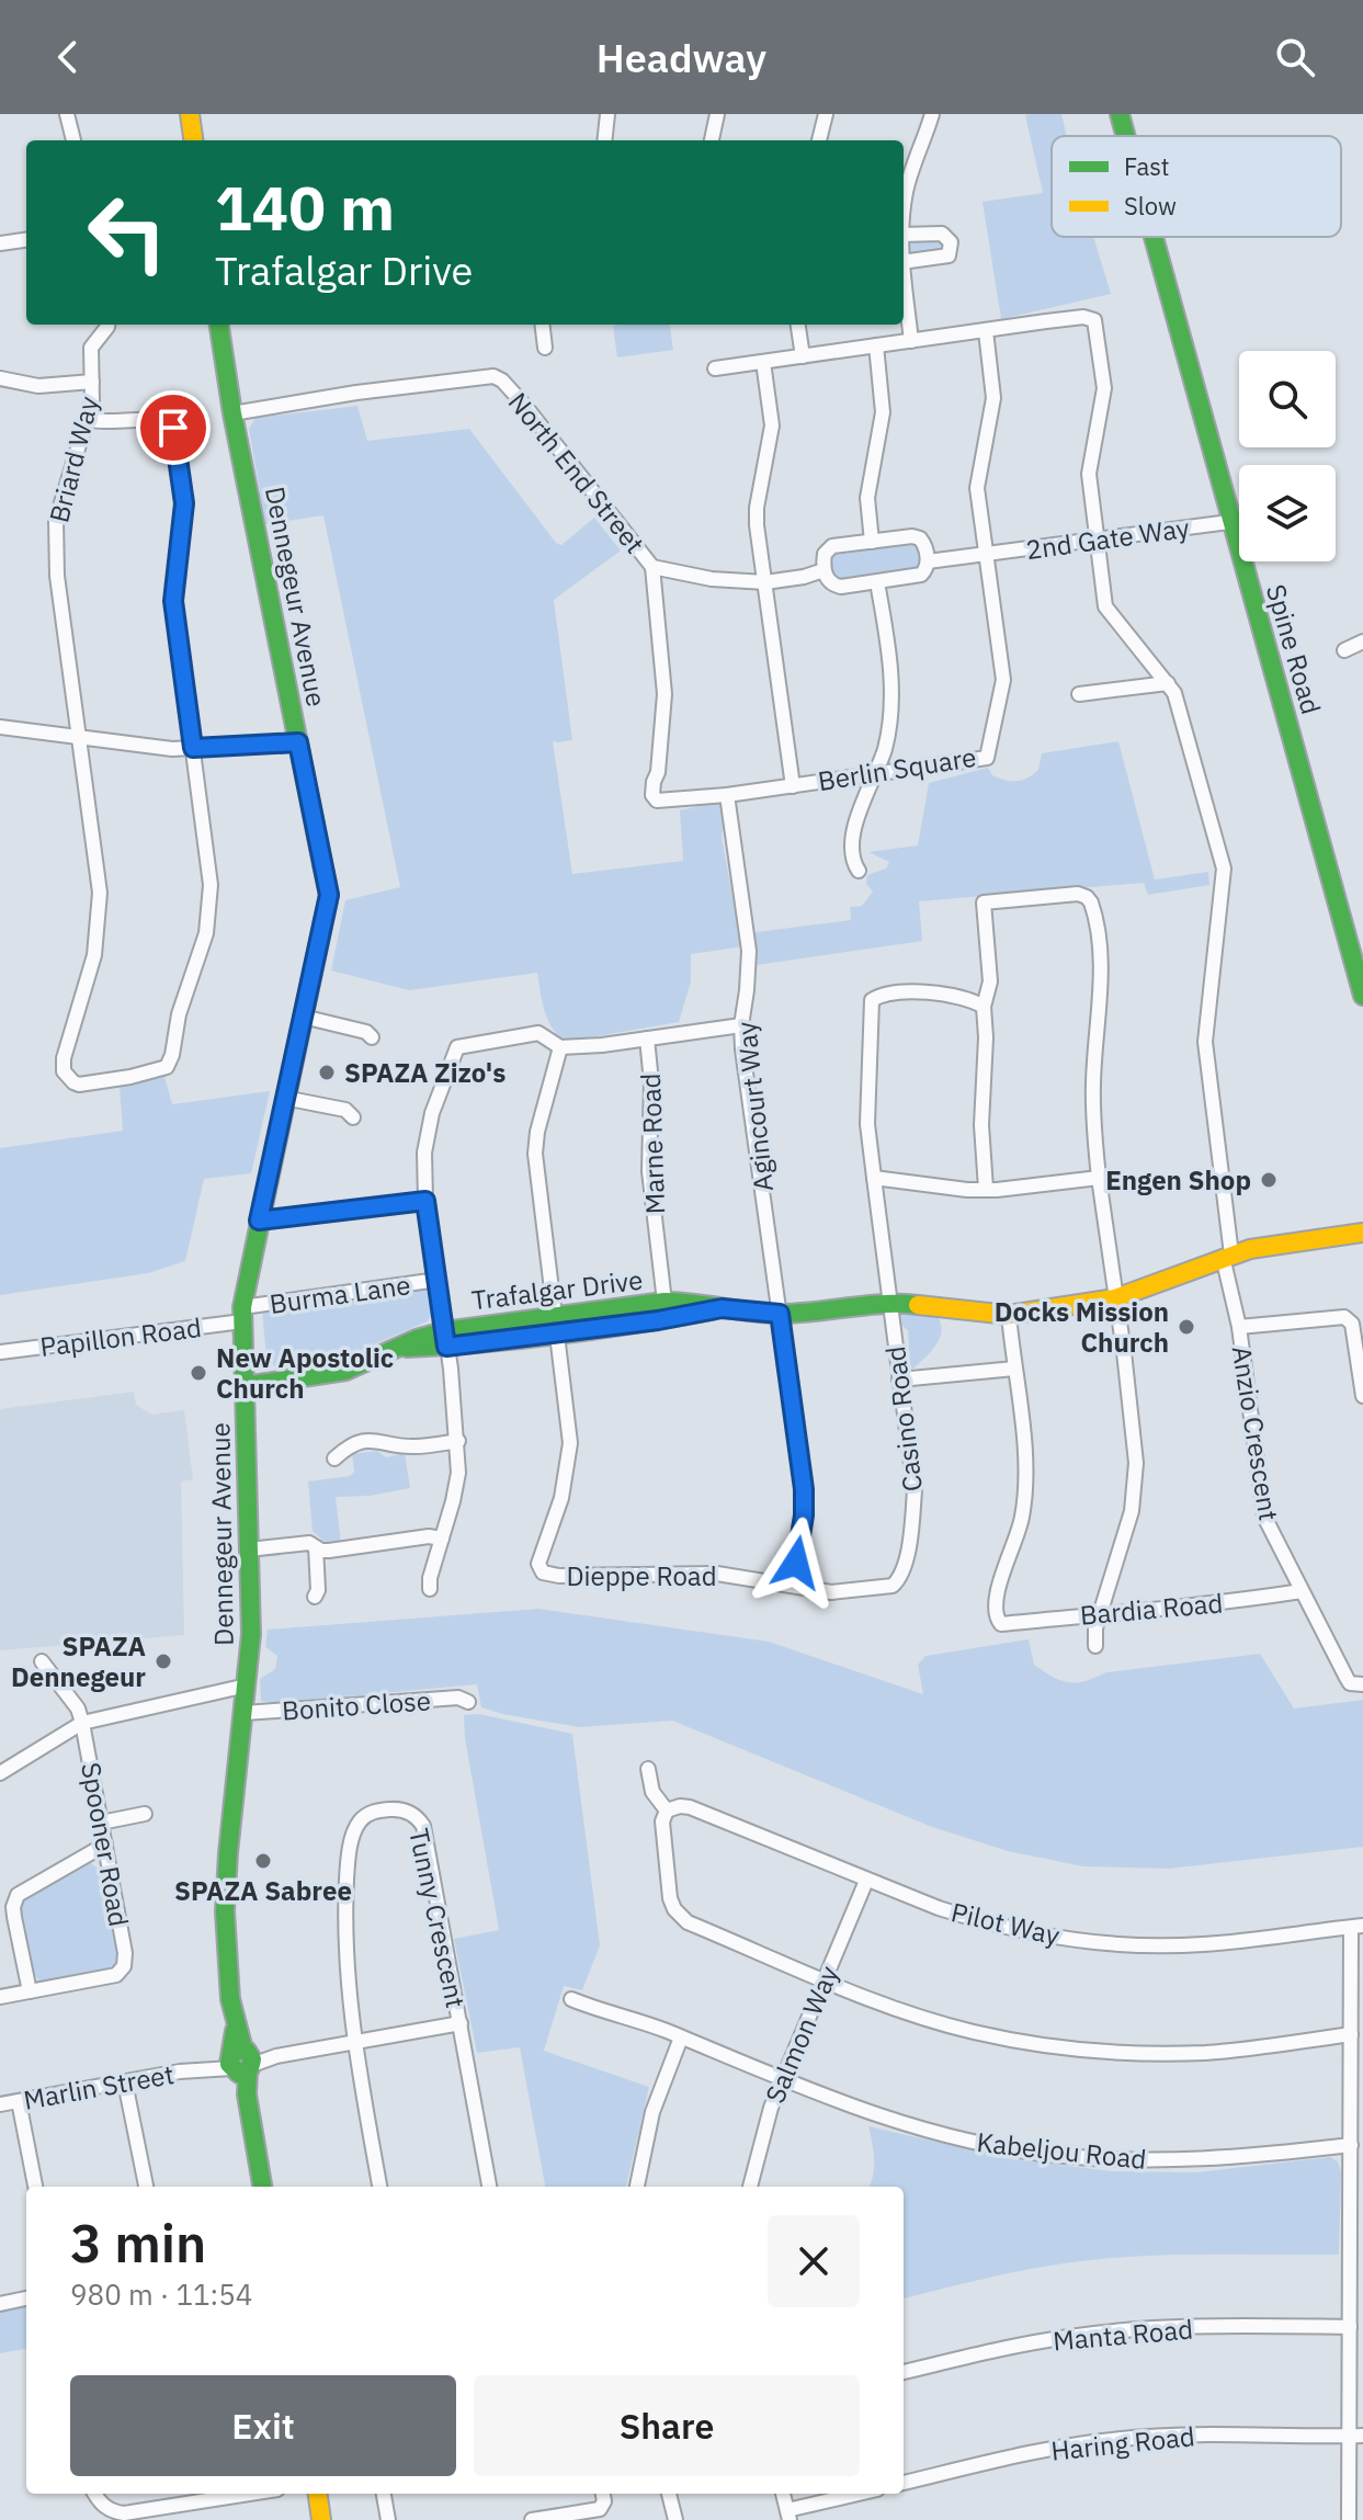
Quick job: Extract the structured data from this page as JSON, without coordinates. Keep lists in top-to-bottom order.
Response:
{
  "streets": {
    "street": [
      "Briard Way",
      "North End Street",
      "2nd Gate Way",
      "Dennegeur Avenue",
      "Spine Road",
      "Berlin Square",
      "Agincourt Way",
      "Marne Road",
      "Trafalgar Drive",
      "Burma Lane",
      "Papillon Road",
      "Casino Road",
      "Anzio Crescent",
      "Dieppe Road",
      "Bardia Road",
      "Bonito Close",
      "Spooner Road",
      "Tunny Crescent",
      "Pilot Way",
      "Salmon Way",
      "Marlin Street",
      "Kabeljou Road",
      "Manta Road",
      "Haring Road"
    ]
  },
  "crossings": [
    ["North End Street", "Dennegeur Avenue"],
    ["North End Street", "Berlin Square"],
    ["2nd Gate Way", "Spine Road"],
    ["2nd Gate Way", "Berlin Square"],
    ["2nd Gate Way", "Anzio Crescent"],
    ["Dennegeur Avenue", "Trafalgar Drive"],
    ["Dennegeur Avenue", "Burma Lane"],
    ["Dennegeur Avenue", "Papillon Road"],
    ["Dennegeur Avenue", "Bonito Close"],
    ["Dennegeur Avenue", "Marlin Street"],
    ["Berlin Square", "Anzio Crescent"],
    ["Agincourt Way", "Trafalgar Drive"],
    ["Agincourt Way", "Dieppe Road"],
    ["Marne Road", "Trafalgar Drive"],
    ["Trafalgar Drive", "Casino Road"],
    ["Trafalgar Drive", "Anzio Crescent"],
    ["Trafalgar Drive", "Dieppe Road"],
    ["Burma Lane", "Papillon Road"],
    ["Casino Road", "Dieppe Road"],
    ["Anzio Crescent", "Bardia Road"],
    ["Tunny Crescent", "Marlin Street"],
    ["Pilot Way", "Salmon Way"],
    ["Salmon Way", "Kabeljou Road"]
  ],
  "places": [
    "SPAZA Zizo's",
    "Engen Shop",
    "Docks Mission Church",
    "New Apostolic Church",
    "SPAZA Dennegeur",
    "SPAZA Sabree"
  ],
  "legend": ["Fast", "Slow"],
  "page": {
    "header": "Headway",
    "turn": ["140 m", "Trafalgar Drive"],
    "heading": ["3 min", "980 m · 11:54"],
    "buttons": ["Exit", "Share"]
  }
}
